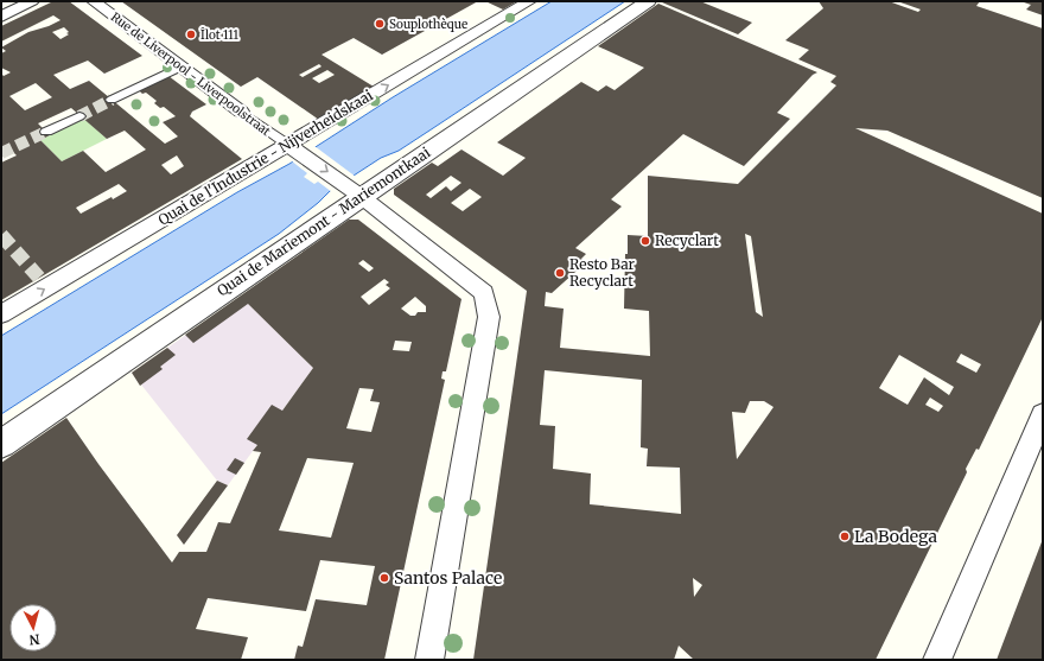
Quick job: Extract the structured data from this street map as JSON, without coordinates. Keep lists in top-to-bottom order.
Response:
{
  "streets": {
    "street": ["Rue de Liverpool - Liverpoolstraat", "Quai de l'Industrie - Nijverheidskaai", "Quai de Mariemont - Mariemontkaai"]
  },
  "crossings": [
    ["Rue de Liverpool - Liverpoolstraat", "Quai de l'Industrie - Nijverheidskaai"]
  ],
  "one_way": ["Quai de l'Industrie - Nijverheidskaai"],
  "places": [
    "Souplothèque",
    "Îlot 111",
    "Recyclart",
    "Resto Bar Recyclart",
    "La Bodega",
    "Santos Palace"
  ],
  "north": "bottom"
}
